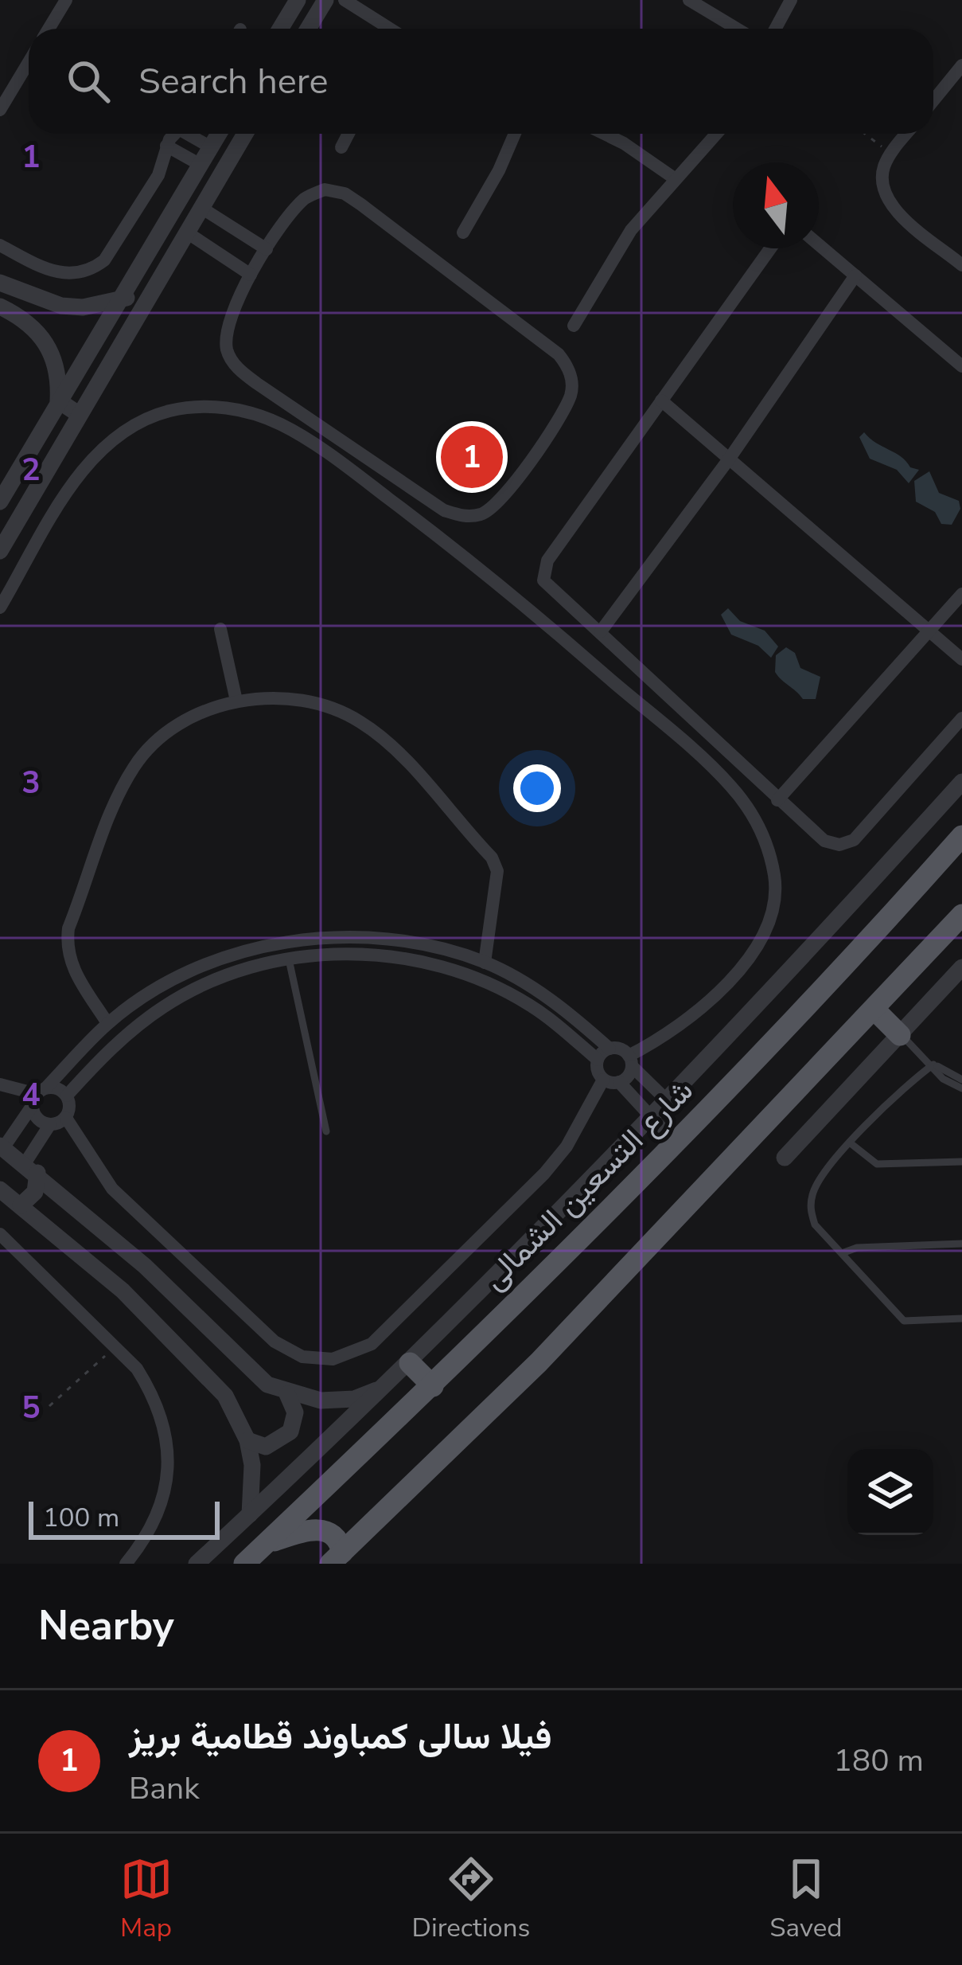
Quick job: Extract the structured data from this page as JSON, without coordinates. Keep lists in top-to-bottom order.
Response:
{
  "streets": {
    "main road": ["شارع التسعين الشمالى"]
  },
  "scale_bar": "100 m",
  "north": "top",
  "page": {
    "search": "Search here",
    "pins": "1",
    "scale": "100 m",
    "heading": "Nearby",
    "list": [
      {
        "mark": "1",
        "name": "فيلا سالى كمباوند قطامية بريز",
        "note": "Bank",
        "value": "180 m"
      }
    ],
    "nav": ["Map", "Directions", "Saved"]
  },
  "grid": {
    "rows": [
      "1",
      "2",
      "3",
      "4",
      "5"
    ]
  }
}
